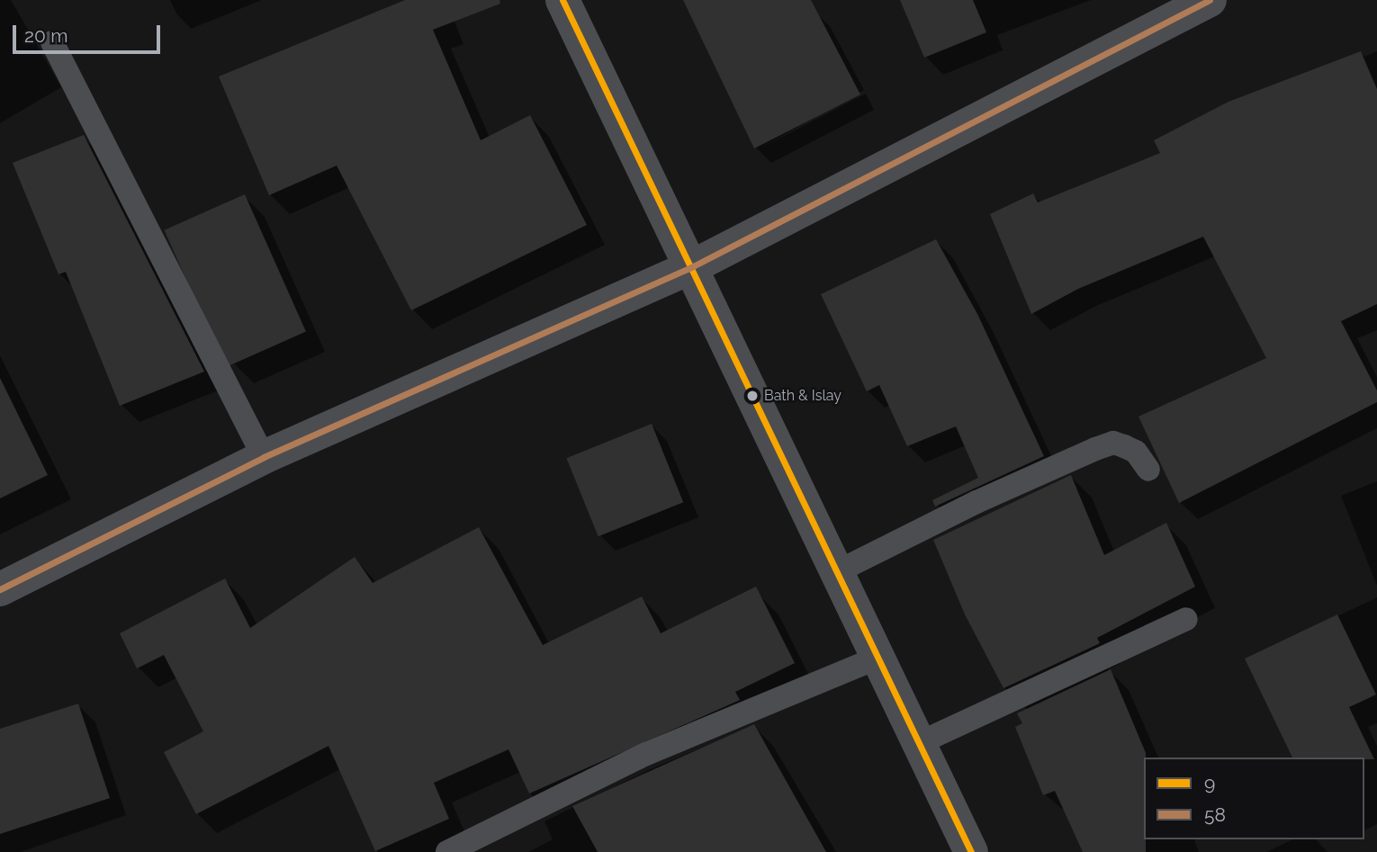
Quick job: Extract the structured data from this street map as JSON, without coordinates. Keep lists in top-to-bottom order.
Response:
{
  "places": ["Bath & Islay"],
  "lines": ["transit line 9", "transit line 58"],
  "legend": ["9", "58"],
  "scale_bar": "20 m"
}
